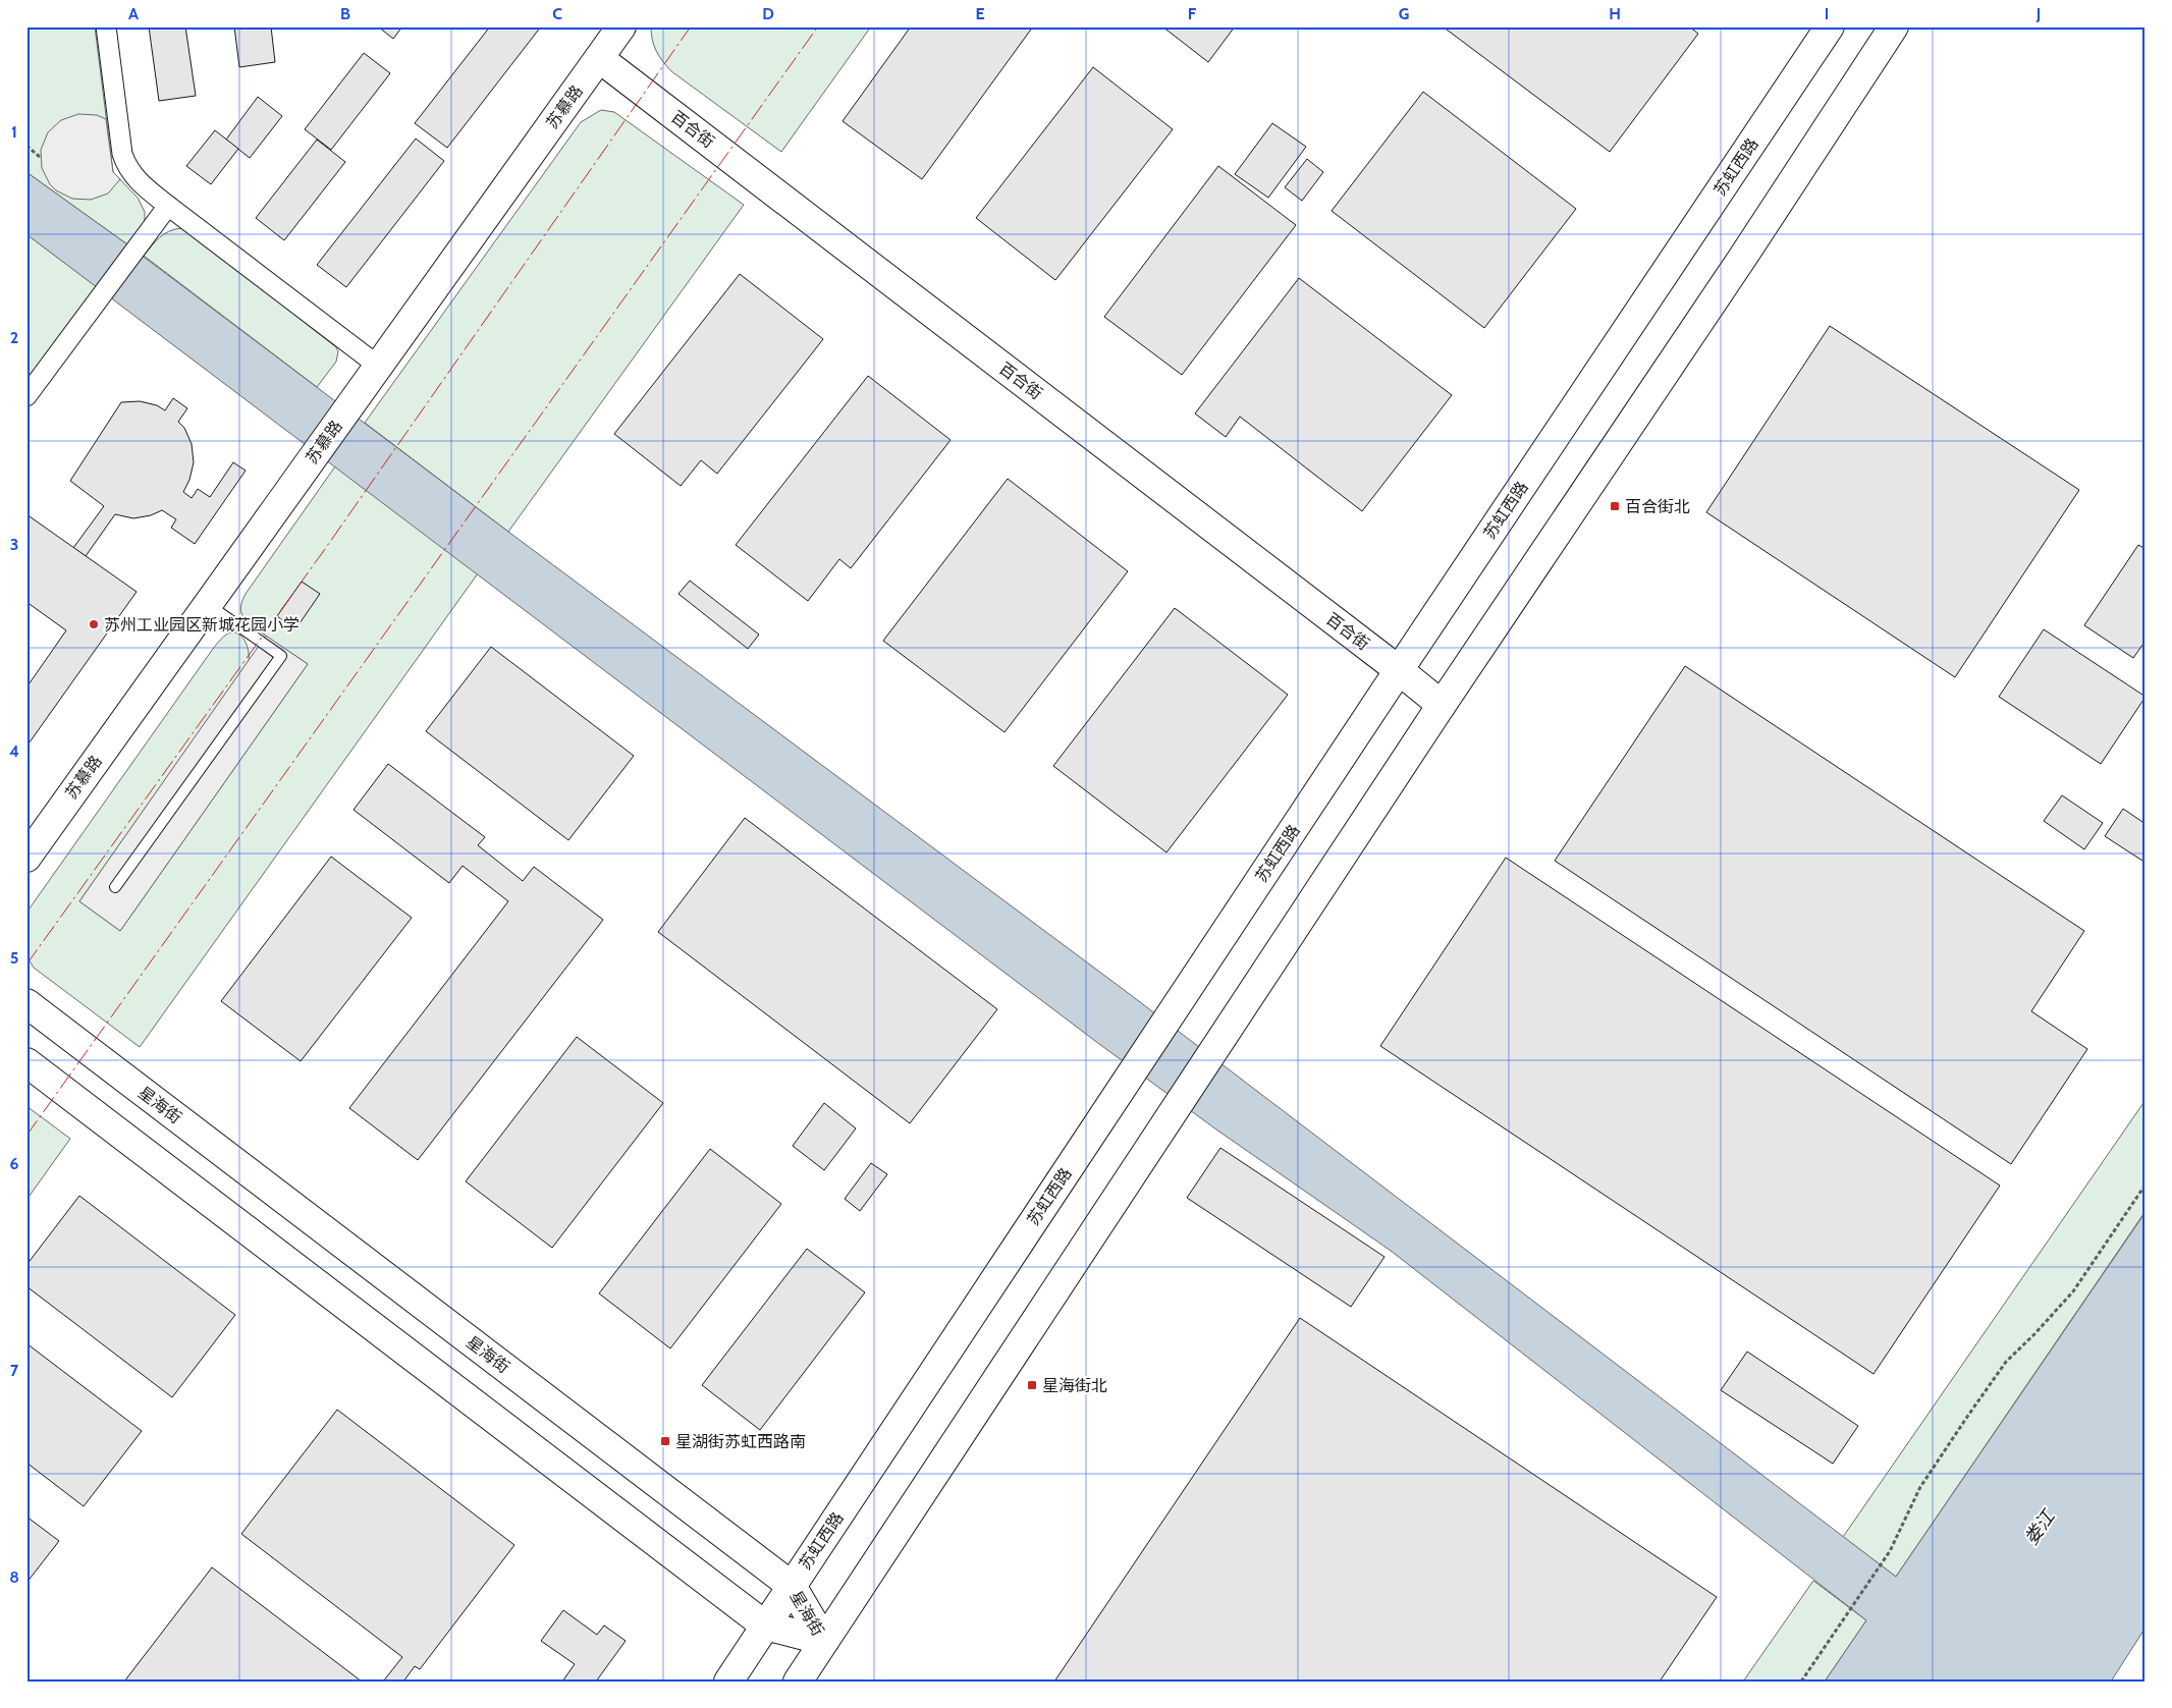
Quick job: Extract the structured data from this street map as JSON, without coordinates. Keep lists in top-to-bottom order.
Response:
{
  "streets": {
    "main road": [
      "苏慕路",
      "百合街",
      "苏虹西路",
      "星海街"
    ]
  },
  "crossings": [
    ["苏慕路", "百合街"],
    ["百合街", "苏虹西路"],
    ["苏虹西路", "星海街"]
  ],
  "water": ["娄江"],
  "places": {
    "transit": ["百合街北", "星海街北", "星湖街苏虹西路南"],
    "other": ["苏州工业园区新城花园小学"]
  },
  "grid": {
    "columns": [
      "A",
      "B",
      "C",
      "D",
      "E",
      "F",
      "G",
      "H",
      "I",
      "J"
    ],
    "rows": [
      "1",
      "2",
      "3",
      "4",
      "5",
      "6",
      "7",
      "8"
    ]
  }
}
